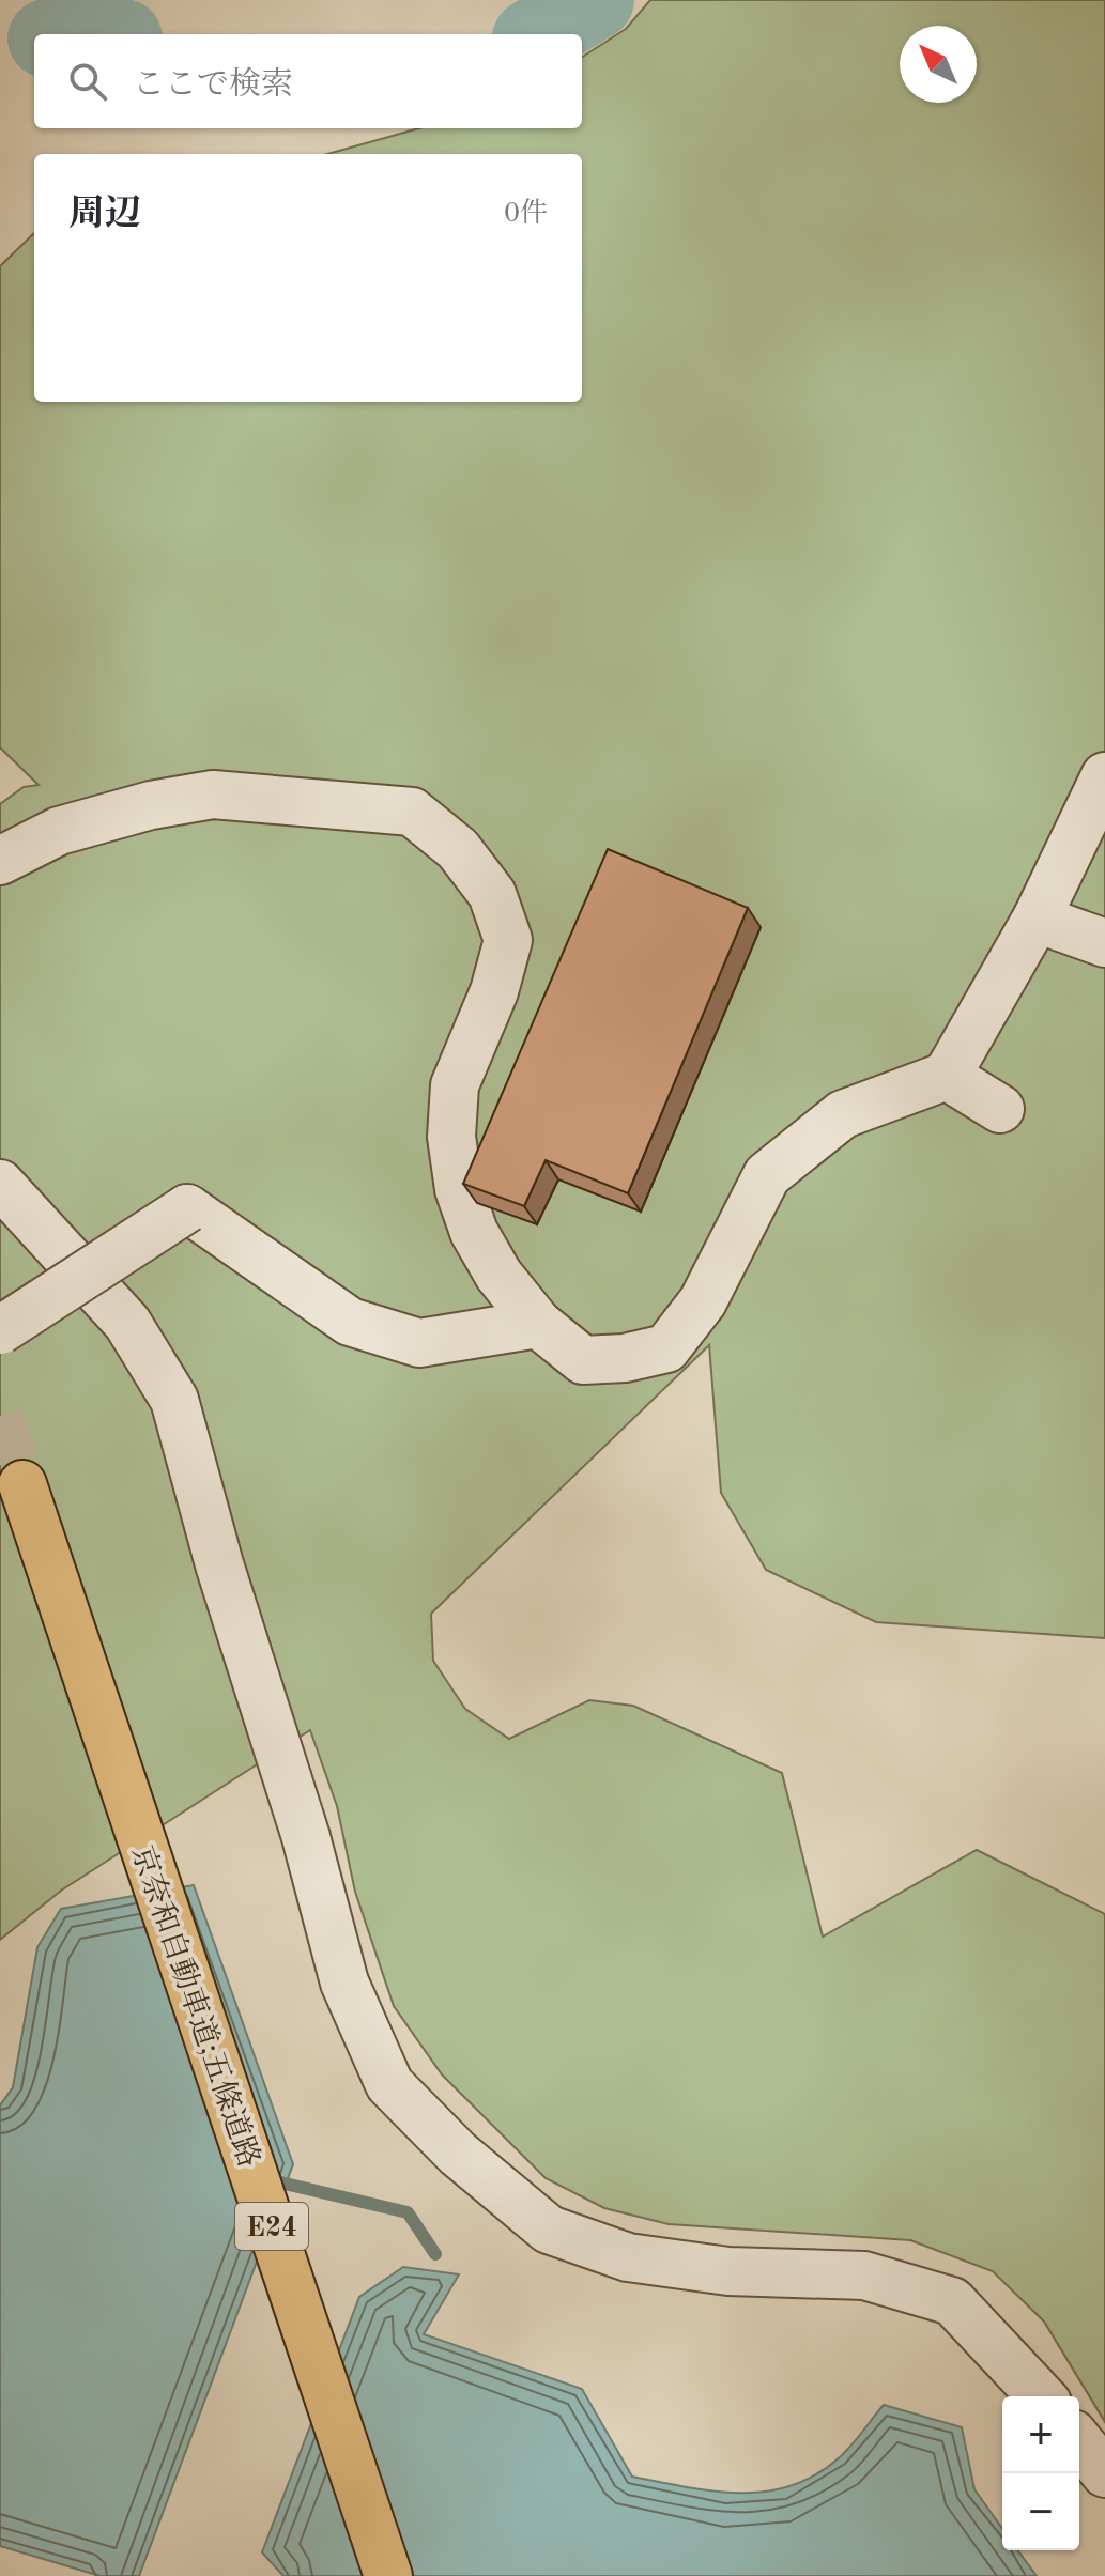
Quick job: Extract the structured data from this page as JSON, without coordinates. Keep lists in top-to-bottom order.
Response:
{
  "streets": {
    "highway": ["京奈和自動車道;五條道路", "E24"]
  },
  "north": "top left",
  "page": {
    "search": "ここで検索",
    "heading": ["周辺", "0件"],
    "map_buttons": ["+", "−"]
  }
}
